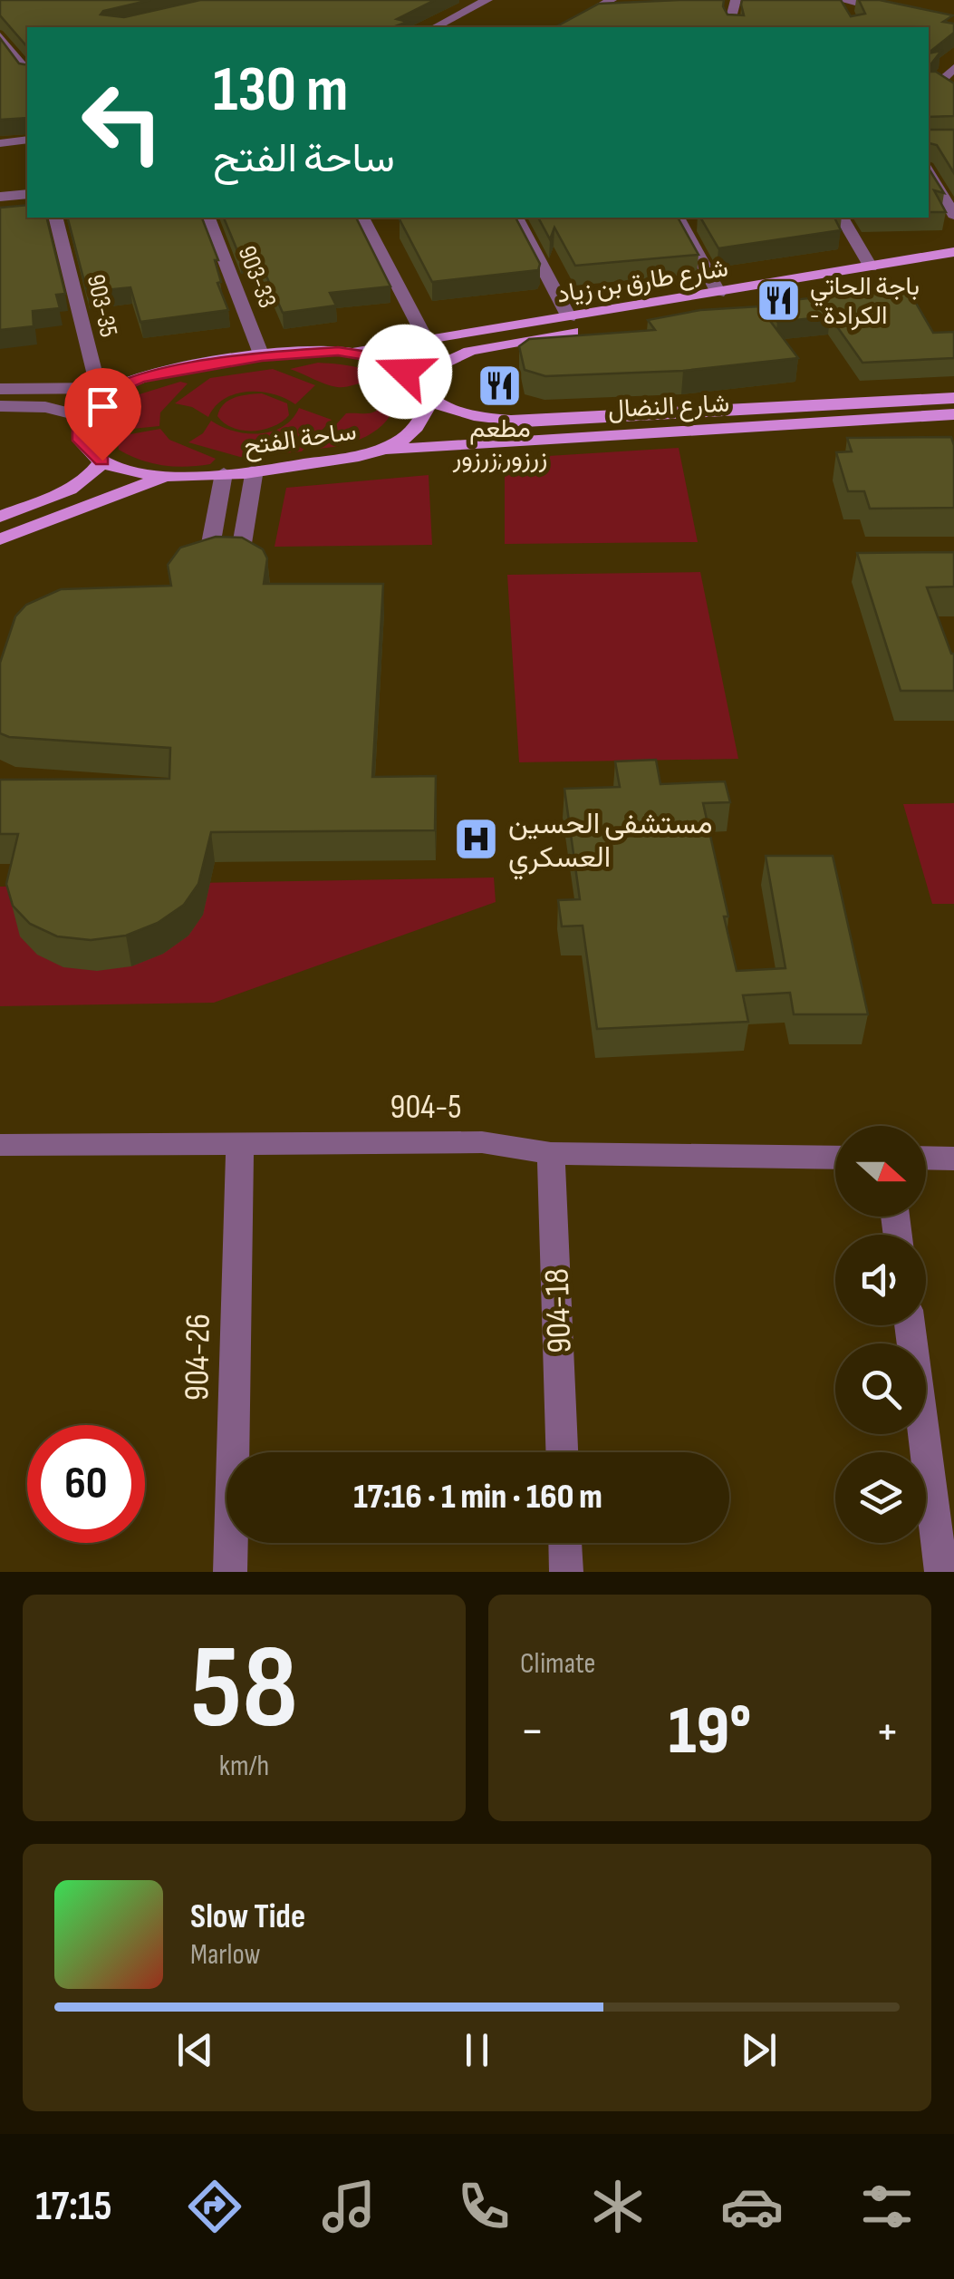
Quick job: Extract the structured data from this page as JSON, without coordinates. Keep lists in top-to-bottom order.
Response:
{
  "streets": {
    "main road": ["شارع طارق بن زياد", "شارع النضال", "ساحة الفتح"],
    "street": [
      "903-33",
      "903-35",
      "904-5",
      "904-18",
      "904-26"
    ]
  },
  "crossings": [
    ["شارع النضال", "ساحة الفتح"],
    ["904-5", "904-18"],
    ["904-5", "904-26"]
  ],
  "places": {
    "restaurant": ["باجة الحاتي - الكرادة", "مطعم زرزور;زرزور"],
    "hospital": ["مستشفى الحسين العسكري"]
  },
  "north": "right",
  "page": {
    "turn": ["130 m", "ساحة الفتح"],
    "limit": "60",
    "trip": "17:16 · 1 min · 160 m",
    "tile": [
      ["58", "km/h"],
      "Climate"
    ],
    "heat": ["−", "19°", "+"],
    "song": ["Slow Tide", "Marlow"],
    "tabs": "17:15"
  }
}
